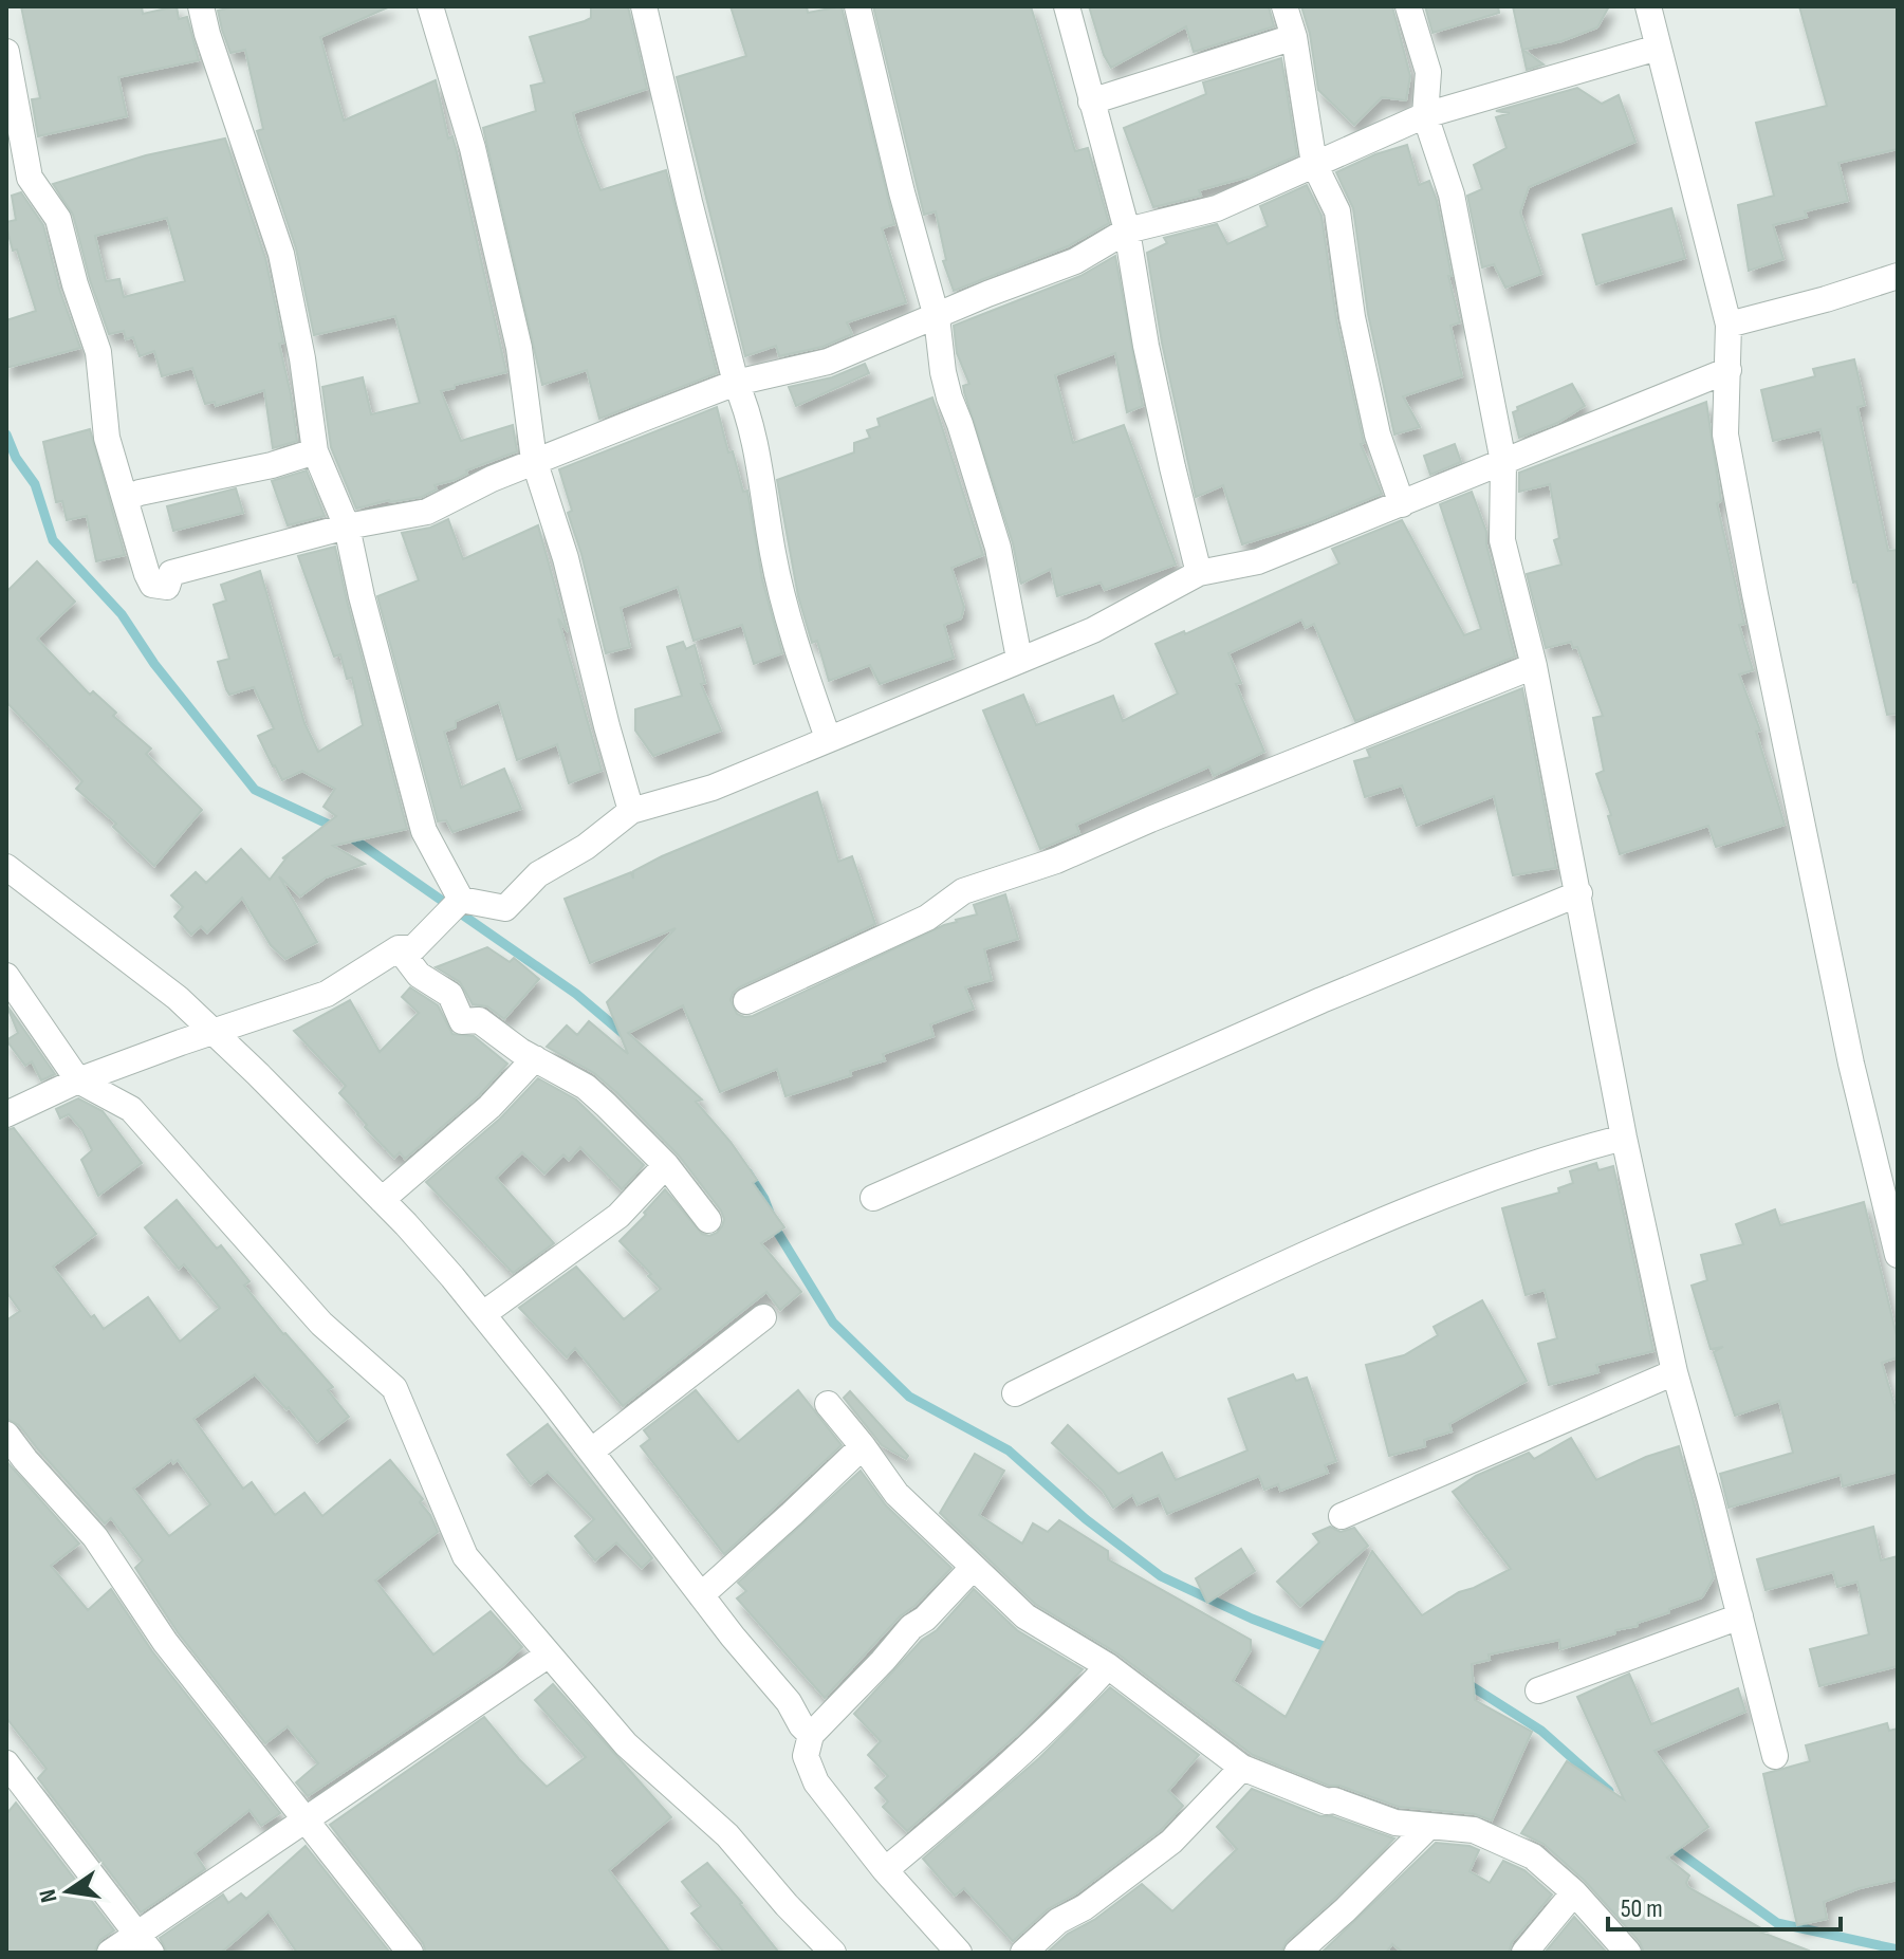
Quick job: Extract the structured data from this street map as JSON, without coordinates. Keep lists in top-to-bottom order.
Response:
{
  "scale_bar": "50 m",
  "north": "left"
}
